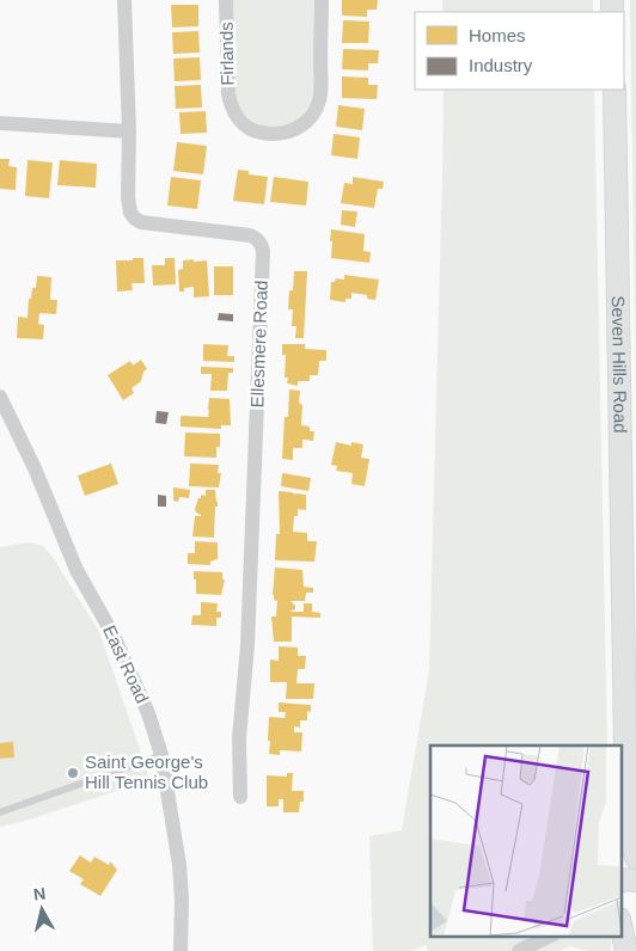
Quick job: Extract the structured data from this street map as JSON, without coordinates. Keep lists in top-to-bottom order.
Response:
{
  "streets": {
    "main road": ["Seven Hills Road"],
    "street": ["Firlands", "Ellesmere Road", "East Road"]
  },
  "places": ["Saint George's Hill Tennis Club"],
  "legend": ["Homes", "Industry"],
  "north": "top"
}
